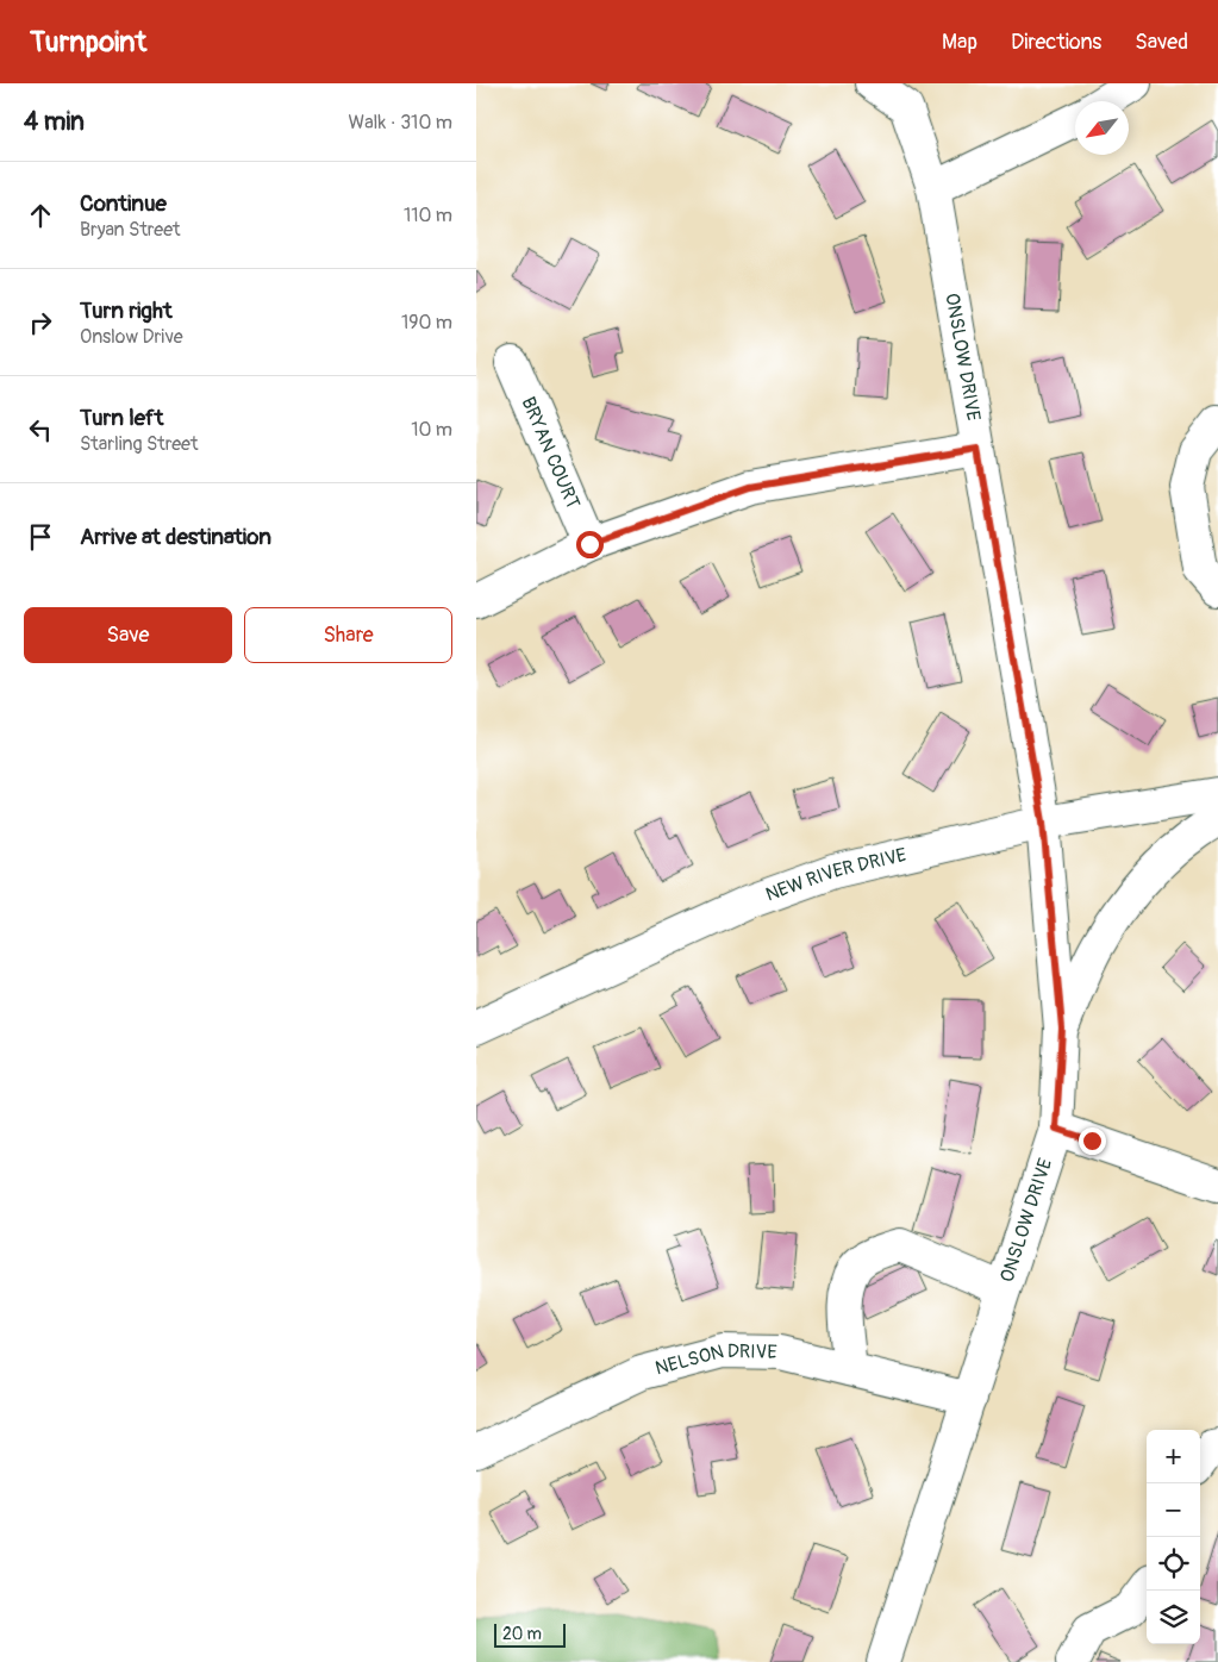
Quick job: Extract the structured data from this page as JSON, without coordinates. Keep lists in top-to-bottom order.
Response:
{
  "streets": {
    "street": [
      "ONSLOW DRIVE",
      "BRYAN COURT",
      "NEW RIVER DRIVE",
      "NELSON DRIVE"
    ]
  },
  "crossings": [
    ["ONSLOW DRIVE", "NEW RIVER DRIVE"],
    ["ONSLOW DRIVE", "NELSON DRIVE"]
  ],
  "scale_bar": "20 m",
  "north": "bottom left",
  "page": {
    "header": "Turnpoint",
    "nav": ["Map", "Directions", "Saved"],
    "heading": ["4 min", "Walk · 310 m"],
    "list": [
      ["Continue", "Bryan Street", "110 m"],
      ["Turn right", "Onslow Drive", "190 m"],
      ["Turn left", "Starling Street", "10 m"],
      "Arrive at destination"
    ],
    "buttons": ["Save", "Share"],
    "map_buttons": ["+", "−"],
    "scale": "20 m"
  }
}
